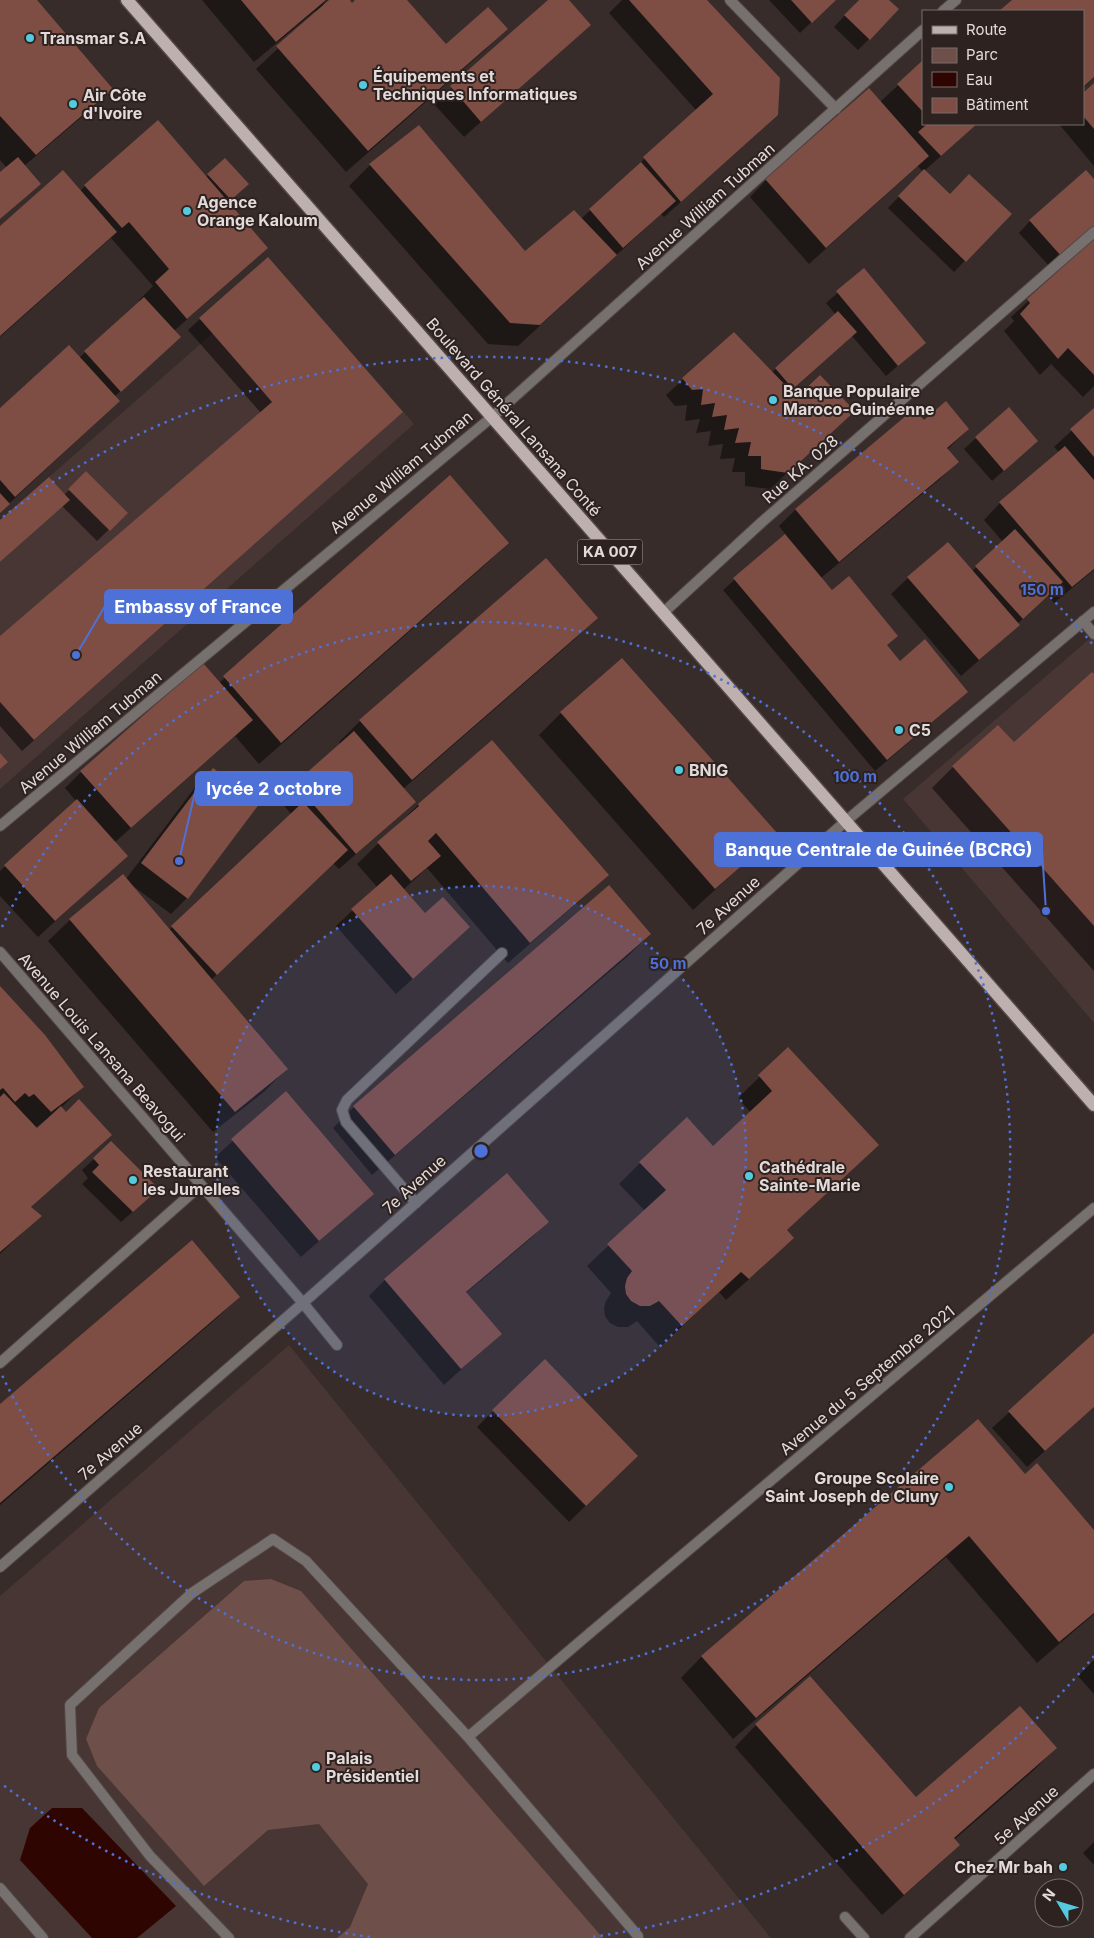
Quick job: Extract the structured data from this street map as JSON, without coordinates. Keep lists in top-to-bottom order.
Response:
{
  "streets": {
    "main road": ["Boulevard Général Lansana Conté", "KA 007"],
    "street": [
      "Avenue William Tubman",
      "Rue KA. 028",
      "7e Avenue",
      "Avenue Louis Lansana Beavogui",
      "Avenue du 5 Septembre 2021",
      "5e Avenue"
    ]
  },
  "crossings": [
    ["Avenue William Tubman", "Boulevard Général Lansana Conté"],
    ["Boulevard Général Lansana Conté", "Rue KA. 028"],
    ["Boulevard Général Lansana Conté", "7e Avenue"],
    ["7e Avenue", "Avenue Louis Lansana Beavogui"]
  ],
  "places": [
    "Transmar S.A",
    "Équipements et Techniques Informatiques",
    "Air Côte d'Ivoire",
    "Agence Orange Kaloum",
    "Banque Populaire Maroco-Guinéenne",
    "Embassy of France",
    "C5",
    "BNIG",
    "lycée 2 octobre",
    "Banque Centrale de Guinée (BCRG)",
    "Cathédrale Sainte-Marie",
    "Restaurant les Jumelles",
    "Groupe Scolaire Saint Joseph de Cluny",
    "Palais Présidentiel",
    "Chez Mr bah"
  ],
  "legend": [
    "Route",
    "Parc",
    "Eau",
    "Bâtiment"
  ],
  "north": "top left",
  "rings": ["150 m", "100 m", "50 m"]
}
